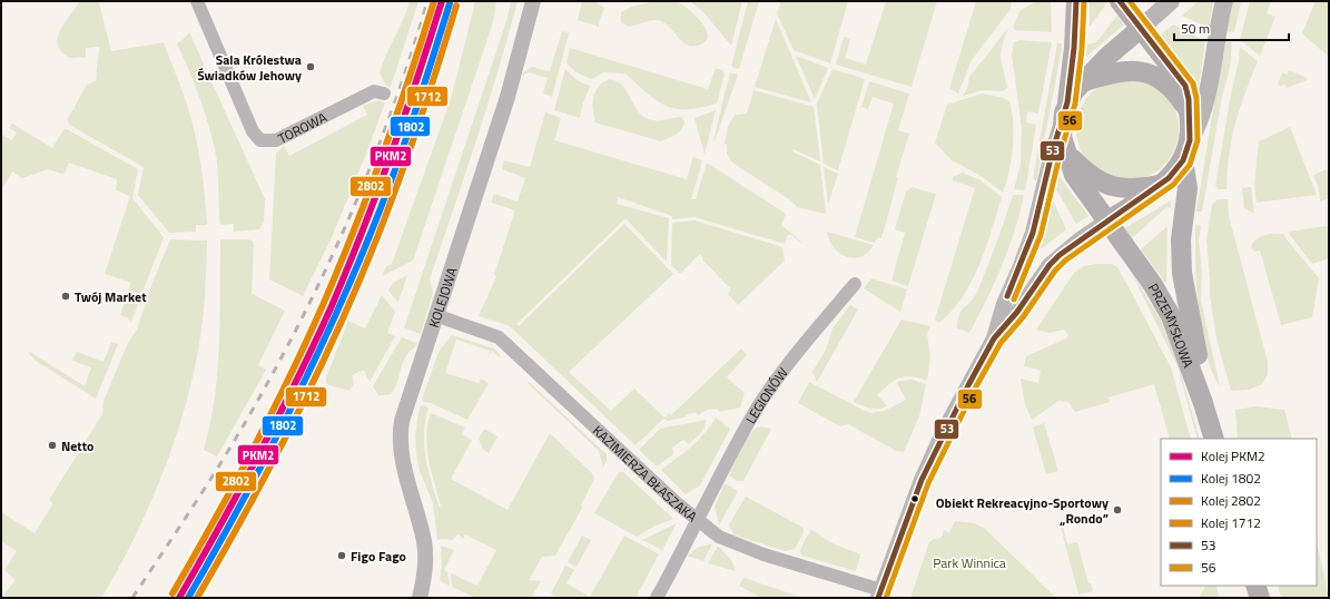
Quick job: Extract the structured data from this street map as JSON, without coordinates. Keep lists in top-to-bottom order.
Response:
{
  "streets": {
    "main road": ["PRZEMYSŁOWA"],
    "street": [
      "TOROWA",
      "KOLEJOWA",
      "LEGIONÓW",
      "KAZIMIERZA BŁASZAKA"
    ]
  },
  "crossings": [
    ["KOLEJOWA", "KAZIMIERZA BŁASZAKA"],
    ["LEGIONÓW", "KAZIMIERZA BŁASZAKA"]
  ],
  "parks": ["Park Winnica"],
  "places": [
    "Sala Królestwa Świadków Jehowy",
    "Twój Market",
    "Netto",
    "Obiekt Rekreacyjno-Sportowy „Rondo”",
    "Figo Fago"
  ],
  "lines": [
    "rail line PKM2",
    "rail line 2802",
    "transit line 53",
    "transit line 56",
    "rail line 1802",
    "rail line 1712"
  ],
  "legend": [
    "Kolej PKM2",
    "Kolej 1802",
    "Kolej 2802",
    "Kolej 1712",
    "53",
    "56"
  ],
  "scale_bar": "50 m"
}
